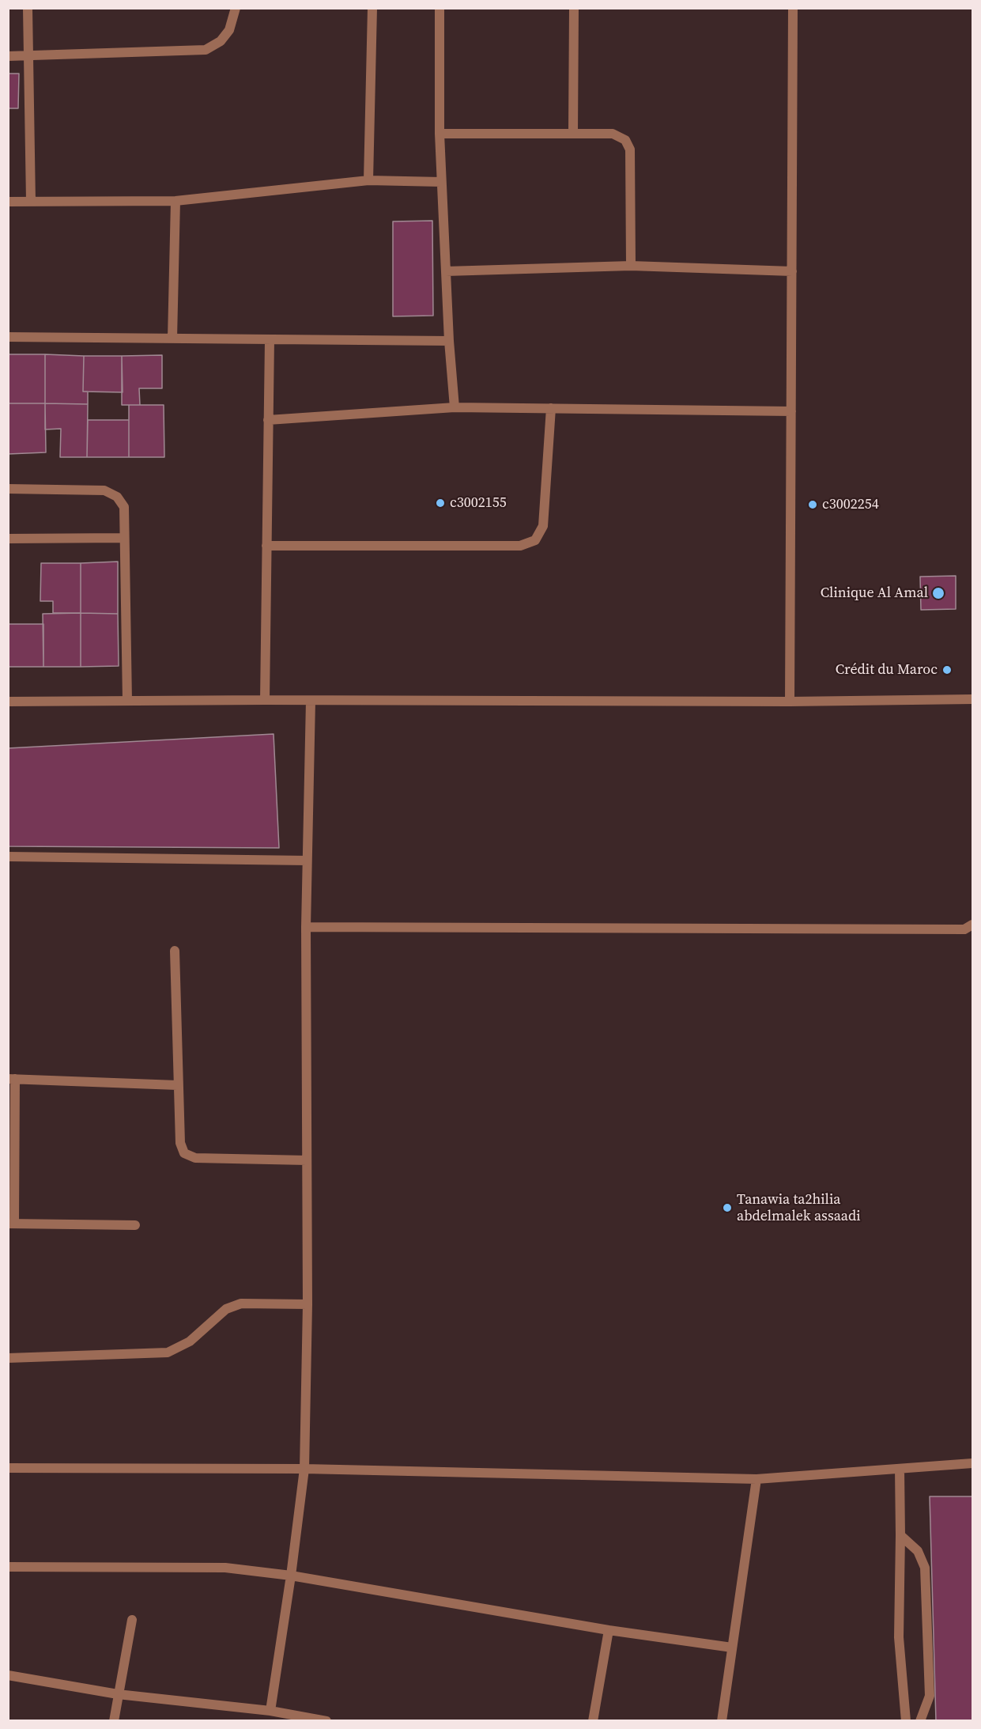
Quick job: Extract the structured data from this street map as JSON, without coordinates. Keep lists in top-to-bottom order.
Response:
{
  "places": [
    "c3002155",
    "c3002254",
    "Clinique Al Amal",
    "Crédit du Maroc",
    "Tanawia ta2hilia abdelmalek assaadi"
  ]
}
